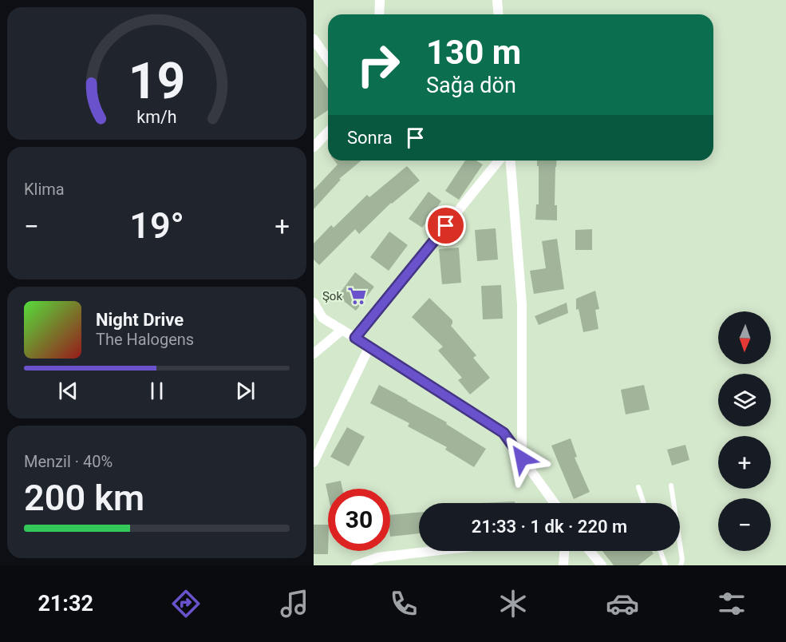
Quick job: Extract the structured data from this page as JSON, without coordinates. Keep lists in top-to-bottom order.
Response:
{
  "places": {
    "supermarket": ["Şok"]
  },
  "north": "bottom",
  "page": {
    "turn": ["130 m", "Sağa dön"],
    "then": "Sonra",
    "tile": [
      "Klima",
      ["Menzil · 40%", "200 km"]
    ],
    "heat": ["−", "19°", "+"],
    "song": ["Night Drive", "The Halogens"],
    "map_buttons": ["+", "−"],
    "limit": "30",
    "trip": "21:33 · 1 dk · 220 m",
    "tabs": "21:32",
    "gauge": ["19", "km/h"]
  }
}
